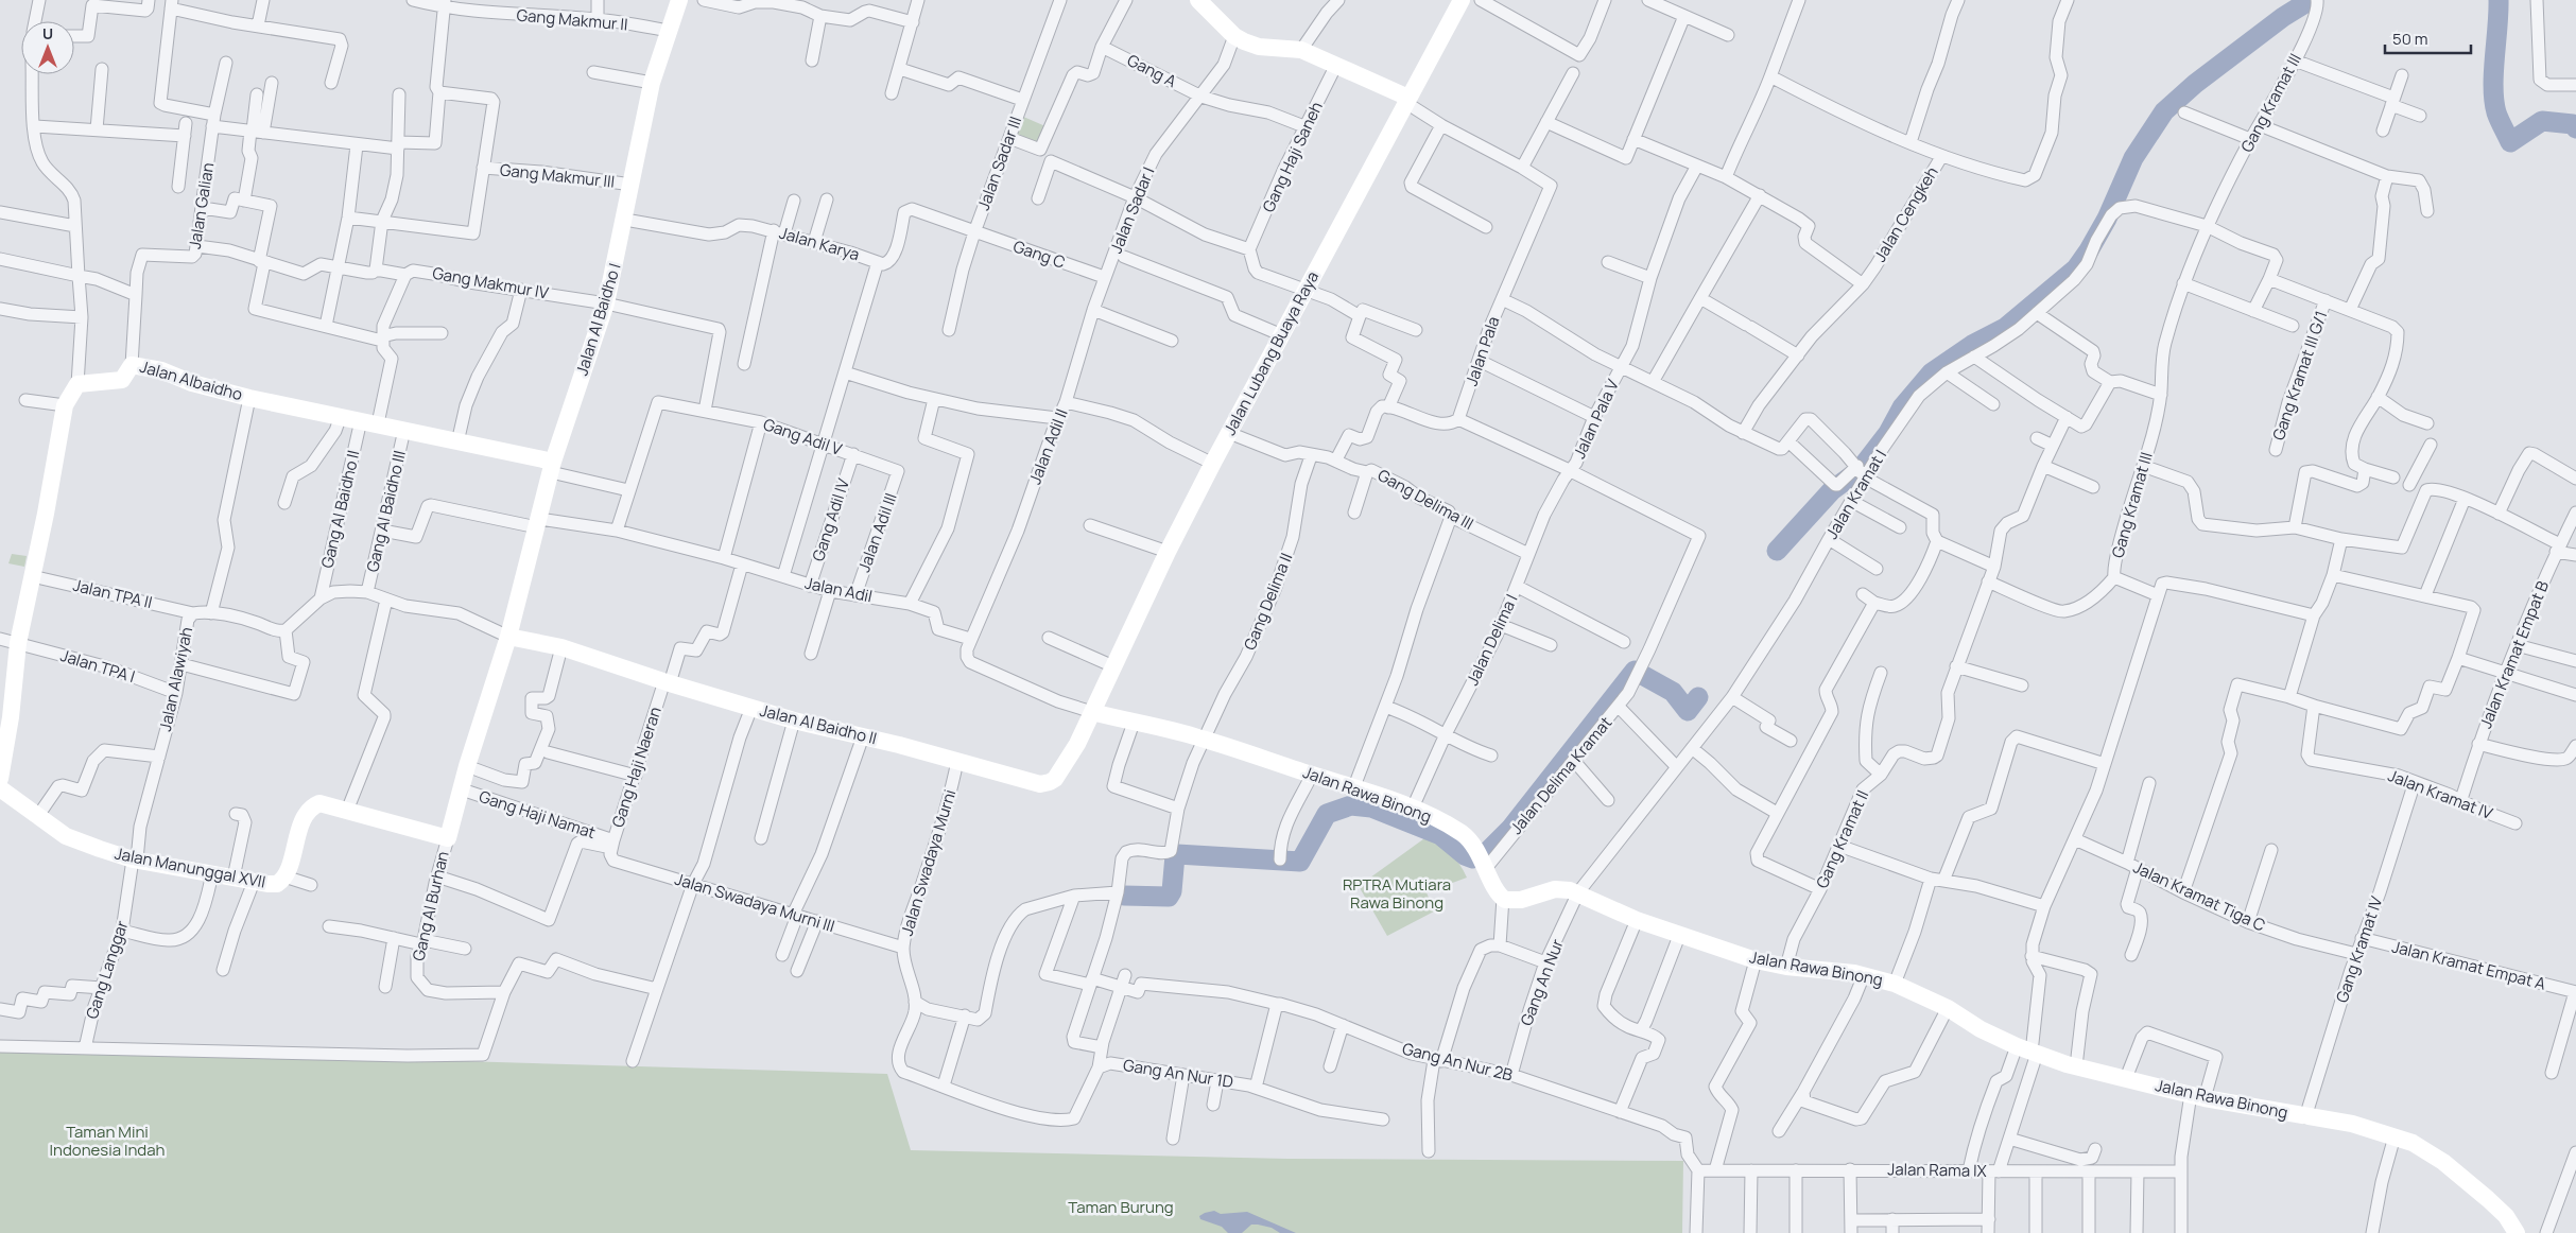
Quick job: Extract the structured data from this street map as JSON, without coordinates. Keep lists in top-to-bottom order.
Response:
{
  "streets": {
    "street": [
      "Gang Makmur II",
      "Gang A",
      "Gang Kramat III",
      "Gang Haji Saneh",
      "Jalan Sadar III",
      "Gang Makmur III",
      "Jalan Galian",
      "Jalan Sadar I",
      "Jalan Cengkeh",
      "Jalan Karya",
      "Gang C",
      "Gang Makmur IV",
      "Jalan Al Baidho I",
      "Jalan Pala",
      "Jalan Lubang Buaya Raya",
      "Gang Kramat III G/1",
      "Jalan Albaidho",
      "Jalan Pala V",
      "Gang Adil V",
      "Jalan Adil II",
      "Jalan Kramat I",
      "Gang Delima III",
      "Gang Al Baidho II",
      "Gang Al Baidho III",
      "Gang Adil IV",
      "Jalan Adil III",
      "Jalan Adil",
      "Jalan TPA II",
      "Gang Delima II",
      "Jalan Delima I",
      "Jalan Kramat Empat B",
      "Jalan TPA I",
      "Jalan Alawiyah",
      "Jalan Al Baidho II",
      "Gang Haji Naeran",
      "Jalan Delima Kramat",
      "Jalan Rawa Binong",
      "Jalan Kramat IV",
      "Gang Haji Namat",
      "Gang Kramat II",
      "Jalan Swadaya Murni",
      "Jalan Manunggal XVII",
      "Jalan Kramat Tiga C",
      "Jalan Swadaya Murni III",
      "Gang Al Burhan",
      "Gang Kramat IV",
      "Jalan Kramat Empat A",
      "Gang Langgar",
      "Gang An Nur",
      "Gang An Nur 2B",
      "Gang An Nur 1D",
      "Jalan Rama IX"
    ]
  },
  "crossings": [
    ["Gang Makmur II", "Jalan Al Baidho I"],
    ["Gang A", "Gang Haji Saneh"],
    ["Gang A", "Jalan Sadar I"],
    ["Gang Kramat III", "Jalan Kramat I"],
    ["Jalan Sadar III", "Jalan Karya"],
    ["Jalan Sadar III", "Gang C"],
    ["Gang Makmur III", "Jalan Al Baidho I"],
    ["Jalan Galian", "Gang Makmur IV"],
    ["Jalan Sadar I", "Gang C"],
    ["Jalan Sadar I", "Jalan Adil II"],
    ["Jalan Karya", "Gang C"],
    ["Jalan Karya", "Jalan Al Baidho I"],
    ["Gang Makmur IV", "Jalan Al Baidho I"],
    ["Jalan Al Baidho I", "Jalan Albaidho"],
    ["Jalan Al Baidho I", "Jalan Adil"],
    ["Jalan Al Baidho I", "Jalan Al Baidho II"],
    ["Jalan Pala", "Jalan Lubang Buaya Raya"],
    ["Jalan Lubang Buaya Raya", "Jalan Adil II"],
    ["Jalan Lubang Buaya Raya", "Gang Delima III"],
    ["Jalan Lubang Buaya Raya", "Jalan Al Baidho II"],
    ["Jalan Lubang Buaya Raya", "Jalan Rawa Binong"],
    ["Jalan Albaidho", "Gang Al Baidho II"],
    ["Jalan Albaidho", "Gang Al Baidho III"],
    ["Jalan Pala V", "Jalan Delima I"],
    ["Jalan Pala V", "Jalan Delima Kramat"],
    ["Gang Adil V", "Gang Adil IV"],
    ["Gang Adil V", "Jalan Adil III"],
    ["Gang Adil V", "Jalan Adil"],
    ["Jalan Adil II", "Jalan Adil"],
    ["Jalan Kramat I", "Jalan Rawa Binong"],
    ["Jalan Kramat I", "Gang An Nur"],
    ["Gang Delima III", "Gang Delima II"],
    ["Gang Delima III", "Jalan Delima I"],
    ["Gang Al Baidho III", "Jalan Adil"],
    ["Gang Adil IV", "Jalan Adil"],
    ["Jalan Adil III", "Jalan Adil"],
    ["Jalan Adil", "Gang Haji Naeran"],
    ["Jalan TPA II", "Jalan Alawiyah"],
    ["Gang Delima II", "Jalan Rawa Binong"],
    ["Jalan Delima I", "Jalan Delima Kramat"],
    ["Jalan Delima I", "Jalan Rawa Binong"],
    ["Jalan Kramat Empat B", "Jalan Kramat IV"],
    ["Jalan TPA I", "Jalan Alawiyah"],
    ["Jalan Alawiyah", "Jalan Manunggal XVII"],
    ["Jalan Alawiyah", "Gang Langgar"],
    ["Jalan Al Baidho II", "Gang Haji Naeran"],
    ["Jalan Al Baidho II", "Jalan Rawa Binong"],
    ["Jalan Al Baidho II", "Jalan Swadaya Murni"],
    ["Gang Haji Naeran", "Gang Haji Namat"],
    ["Gang Haji Naeran", "Jalan Swadaya Murni III"],
    ["Jalan Delima Kramat", "Jalan Rawa Binong"],
    ["Jalan Rawa Binong", "Gang Kramat II"],
    ["Jalan Rawa Binong", "Gang Kramat IV"],
    ["Jalan Rawa Binong", "Gang An Nur"],
    ["Jalan Kramat IV", "Gang Kramat IV"],
    ["Gang Haji Namat", "Jalan Swadaya Murni III"],
    ["Jalan Swadaya Murni", "Jalan Swadaya Murni III"],
    ["Jalan Swadaya Murni", "Gang An Nur 1D"],
    ["Jalan Manunggal XVII", "Gang Al Burhan"],
    ["Jalan Manunggal XVII", "Gang Langgar"],
    ["Jalan Kramat Tiga C", "Gang Kramat IV"],
    ["Gang Kramat IV", "Jalan Kramat Empat A"],
    ["Gang An Nur", "Gang An Nur 2B"],
    ["Gang An Nur 2B", "Jalan Rama IX"]
  ],
  "parks": ["RPTRA Mutiara Rawa Binong", "Taman Mini Indonesia Indah", "Taman Burung"],
  "scale_bar": "50 m",
  "north": "top"
}
